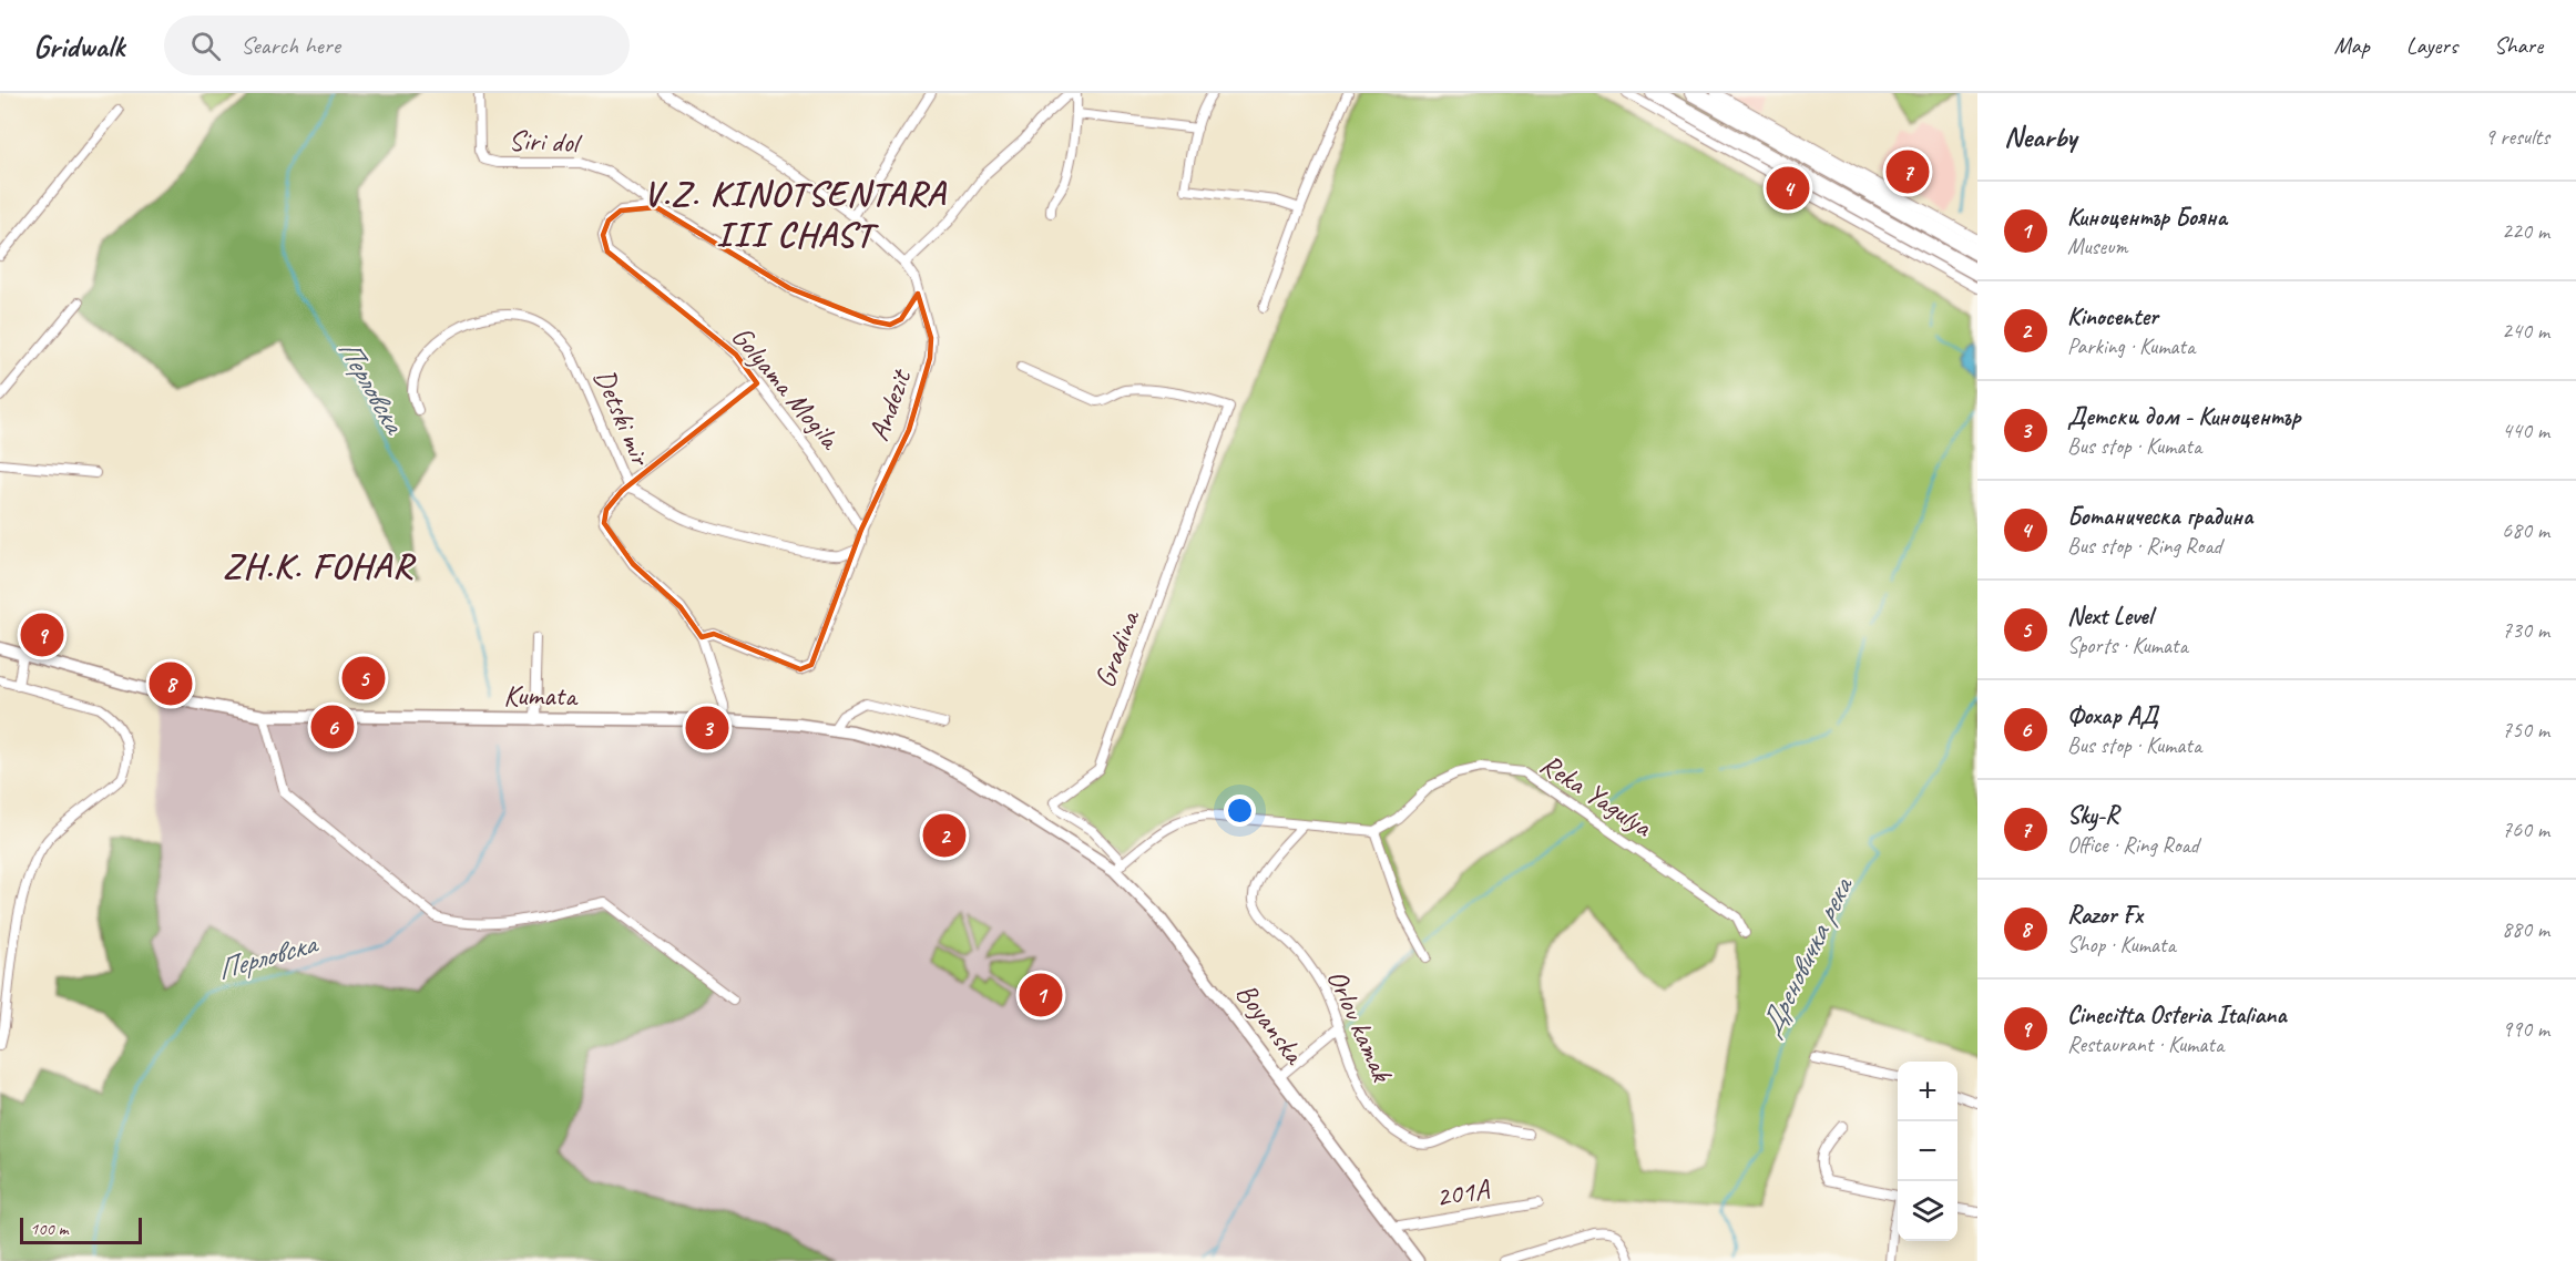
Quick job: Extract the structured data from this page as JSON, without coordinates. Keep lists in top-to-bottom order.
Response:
{
  "streets": {
    "main road": ["Kumata", "Boyanska"],
    "street": [
      "Siri dol",
      "Golyama Mogila",
      "Andezit",
      "Detski mir",
      "Gradina",
      "Reka Yagulya",
      "Orlov kamak",
      "201А"
    ]
  },
  "crossings": [
    ["Siri dol", "Golyama Mogila"],
    ["Golyama Mogila", "Andezit"],
    ["Detski mir", "Kumata"],
    ["Gradina", "Boyanska"],
    ["Kumata", "Boyanska"],
    ["Boyanska", "201А"]
  ],
  "districts": ["V.Z. KINOTSENTARA III CHAST", "ZH.K. FOHAR"],
  "water": ["Перловска", "Дреновичка река"],
  "scale_bar": "100 m",
  "page": {
    "header": "Gridwalk",
    "search": "Search here",
    "nav": ["Map", "Layers", "Share"],
    "heading": ["Nearby", "9 results"],
    "pins": [
      "7",
      "4",
      "9",
      "5",
      "8",
      "6",
      "3",
      "2",
      "1"
    ],
    "list": [
      {
        "mark": "1",
        "name": "Киноцентър Бояна",
        "note": "Museum",
        "value": "220 m"
      },
      {
        "mark": "2",
        "name": "Kinocenter",
        "note": "Parking · Kumata",
        "value": "240 m"
      },
      {
        "mark": "3",
        "name": "Детски дом - Киноцентър",
        "note": "Bus stop · Kumata",
        "value": "440 m"
      },
      {
        "mark": "4",
        "name": "Ботаническа градина",
        "note": "Bus stop · Ring Road",
        "value": "680 m"
      },
      {
        "mark": "5",
        "name": "Next Level",
        "note": "Sports · Kumata",
        "value": "730 m"
      },
      {
        "mark": "6",
        "name": "Фохар АД",
        "note": "Bus stop · Kumata",
        "value": "750 m"
      },
      {
        "mark": "7",
        "name": "Sky-R",
        "note": "Office · Ring Road",
        "value": "760 m"
      },
      {
        "mark": "8",
        "name": "Razor Fx",
        "note": "Shop · Kumata",
        "value": "880 m"
      },
      {
        "mark": "9",
        "name": "Cinecitta Osteria Italiana",
        "note": "Restaurant · Kumata",
        "value": "990 m"
      }
    ],
    "map_buttons": ["+", "−"],
    "scale": "100 m"
  }
}
